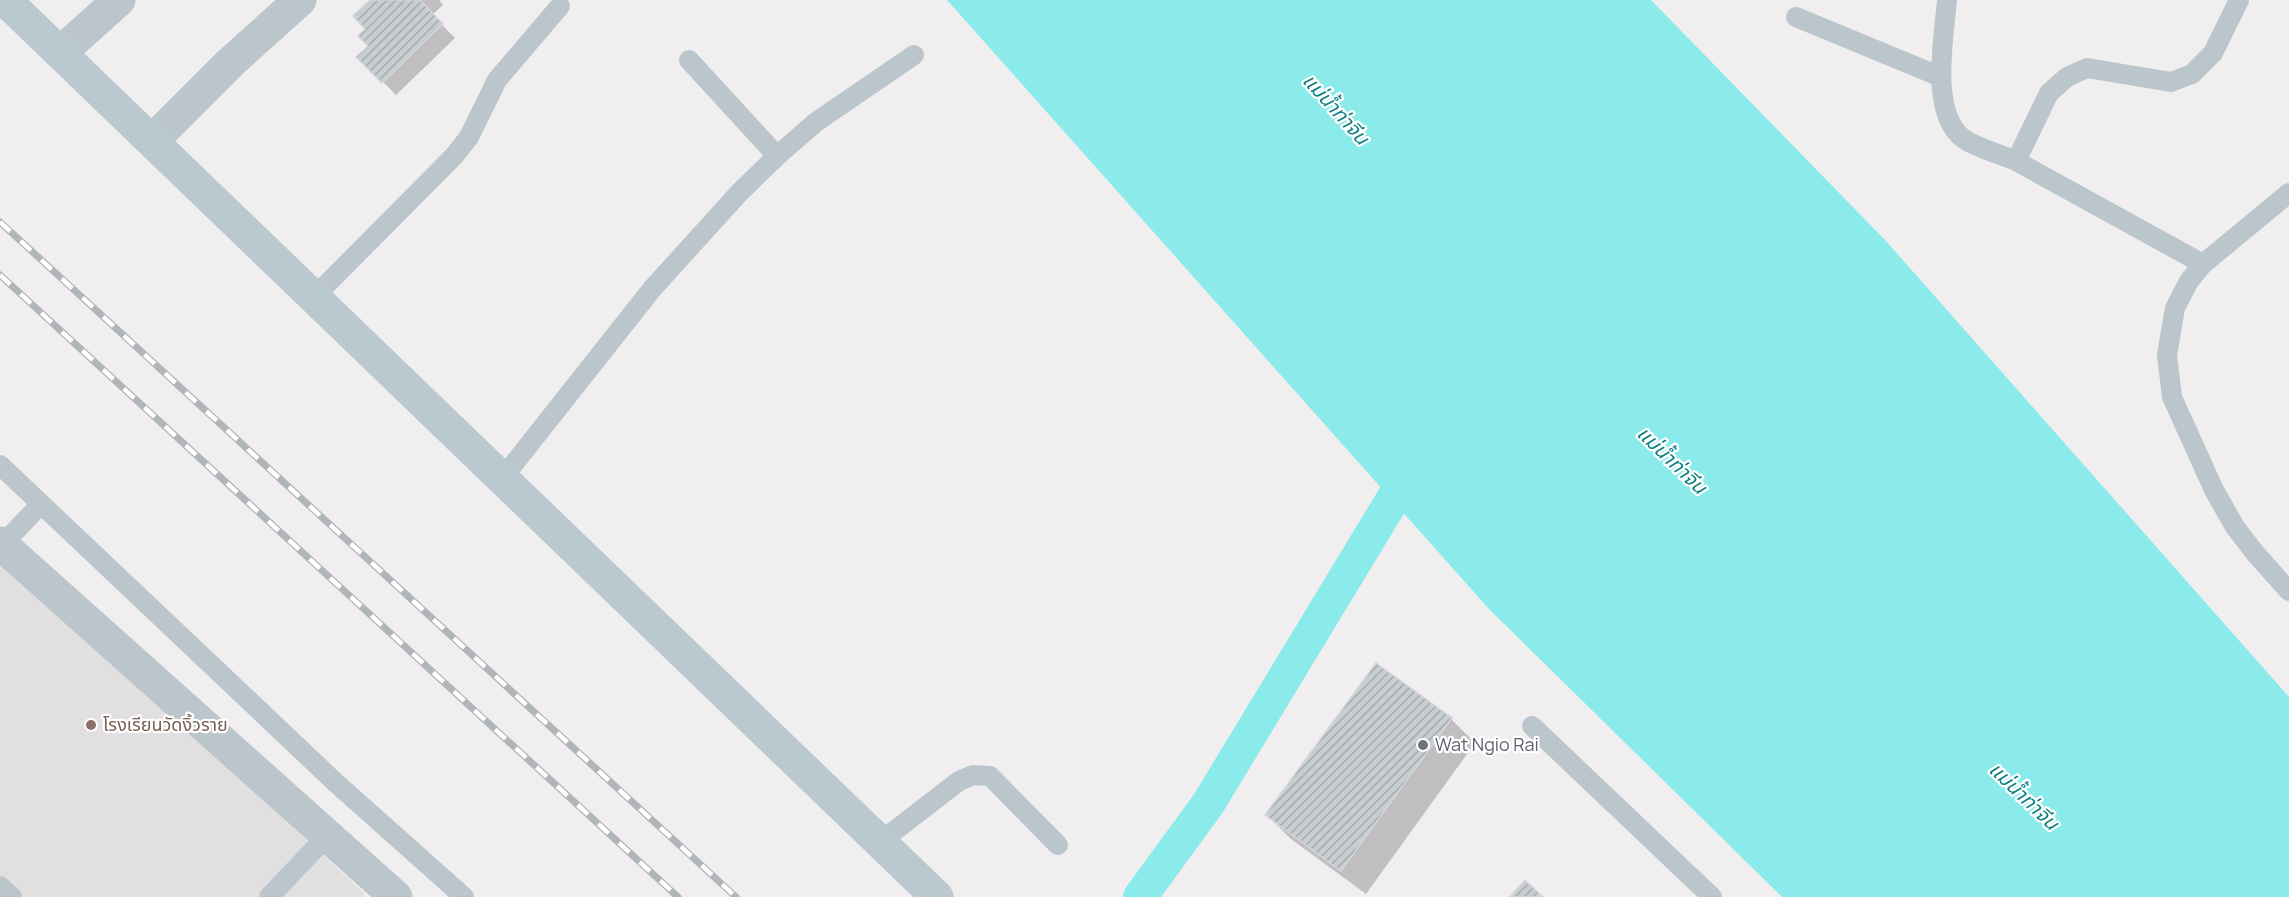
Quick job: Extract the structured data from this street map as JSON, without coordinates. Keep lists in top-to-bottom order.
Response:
{
  "water": ["แม่น้ำท่าจีน"],
  "places": ["โรงเรียนวัดงิ้วราย", "Wat Ngio Rai"]
}
